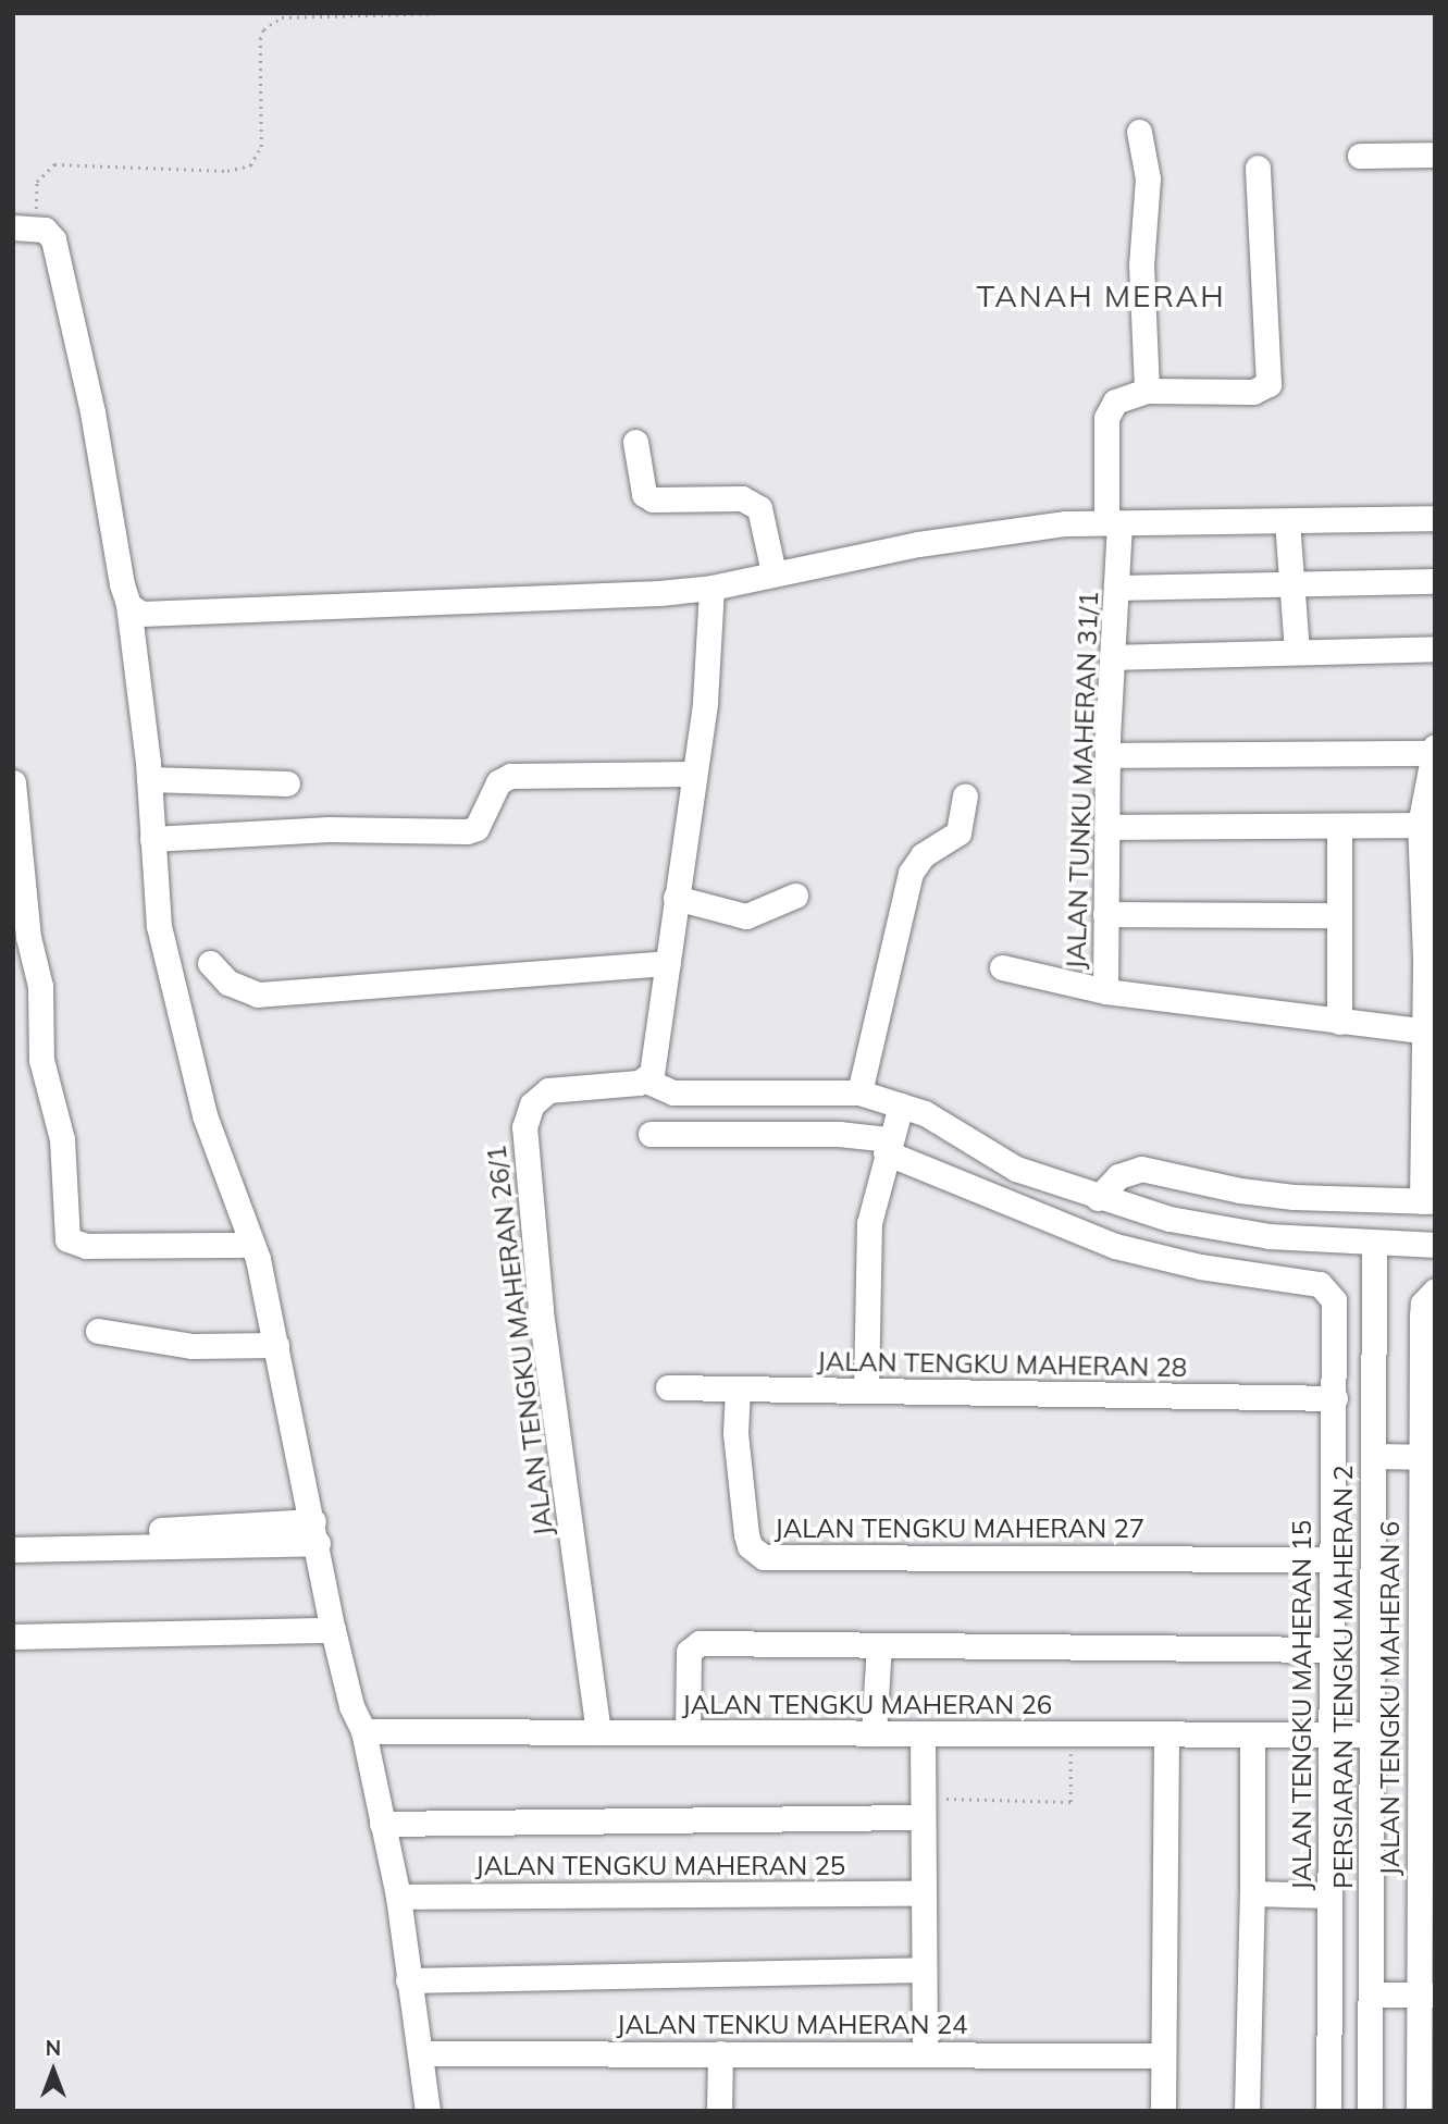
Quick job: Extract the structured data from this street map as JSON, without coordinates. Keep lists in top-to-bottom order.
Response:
{
  "streets": {
    "street": [
      "JALAN TUNKU MAHERAN 31/1",
      "JALAN TENGKU MAHERAN 26/1",
      "JALAN TENGKU MAHERAN 28",
      "JALAN TENGKU MAHERAN 27",
      "PERSIARAN TENGKU MAHERAN 2",
      "JALAN TENGKU MAHERAN 6",
      "JALAN TENGKU MAHERAN 26",
      "JALAN TENGKU MAHERAN 15",
      "JALAN TENGKU MAHERAN 25",
      "JALAN TENKU MAHERAN 24"
    ]
  },
  "crossings": [
    ["JALAN TENGKU MAHERAN 26/1", "JALAN TENGKU MAHERAN 26"],
    ["JALAN TENGKU MAHERAN 28", "JALAN TENGKU MAHERAN 27"],
    ["JALAN TENGKU MAHERAN 28", "JALAN TENGKU MAHERAN 15"],
    ["JALAN TENGKU MAHERAN 27", "JALAN TENGKU MAHERAN 15"],
    ["PERSIARAN TENGKU MAHERAN 2", "JALAN TENGKU MAHERAN 26"],
    ["JALAN TENGKU MAHERAN 26", "JALAN TENGKU MAHERAN 15"]
  ],
  "districts": ["TANAH MERAH"],
  "north": "top"
}
